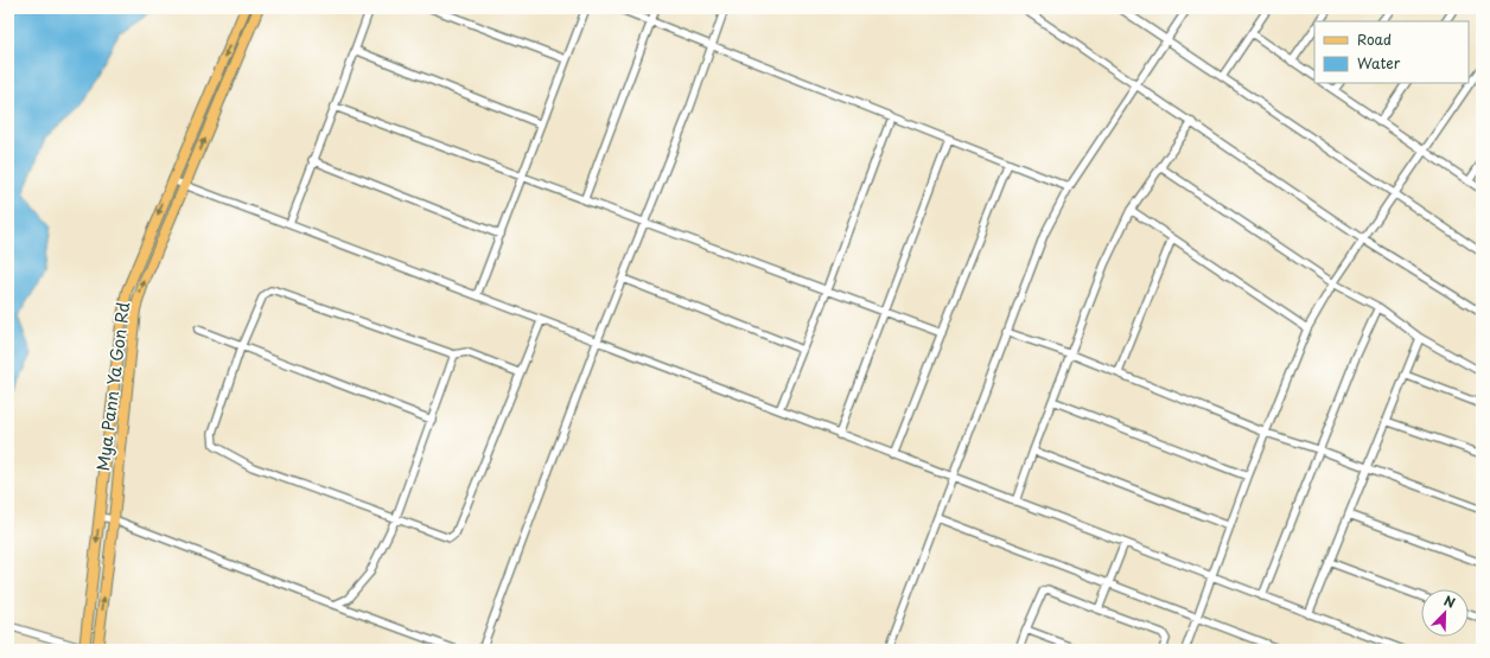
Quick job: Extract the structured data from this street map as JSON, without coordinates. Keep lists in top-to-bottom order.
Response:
{
  "streets": {
    "main road": ["Mya Pann Ya Gon Rd"]
  },
  "legend": ["Road", "Water"],
  "north": "top right"
}
